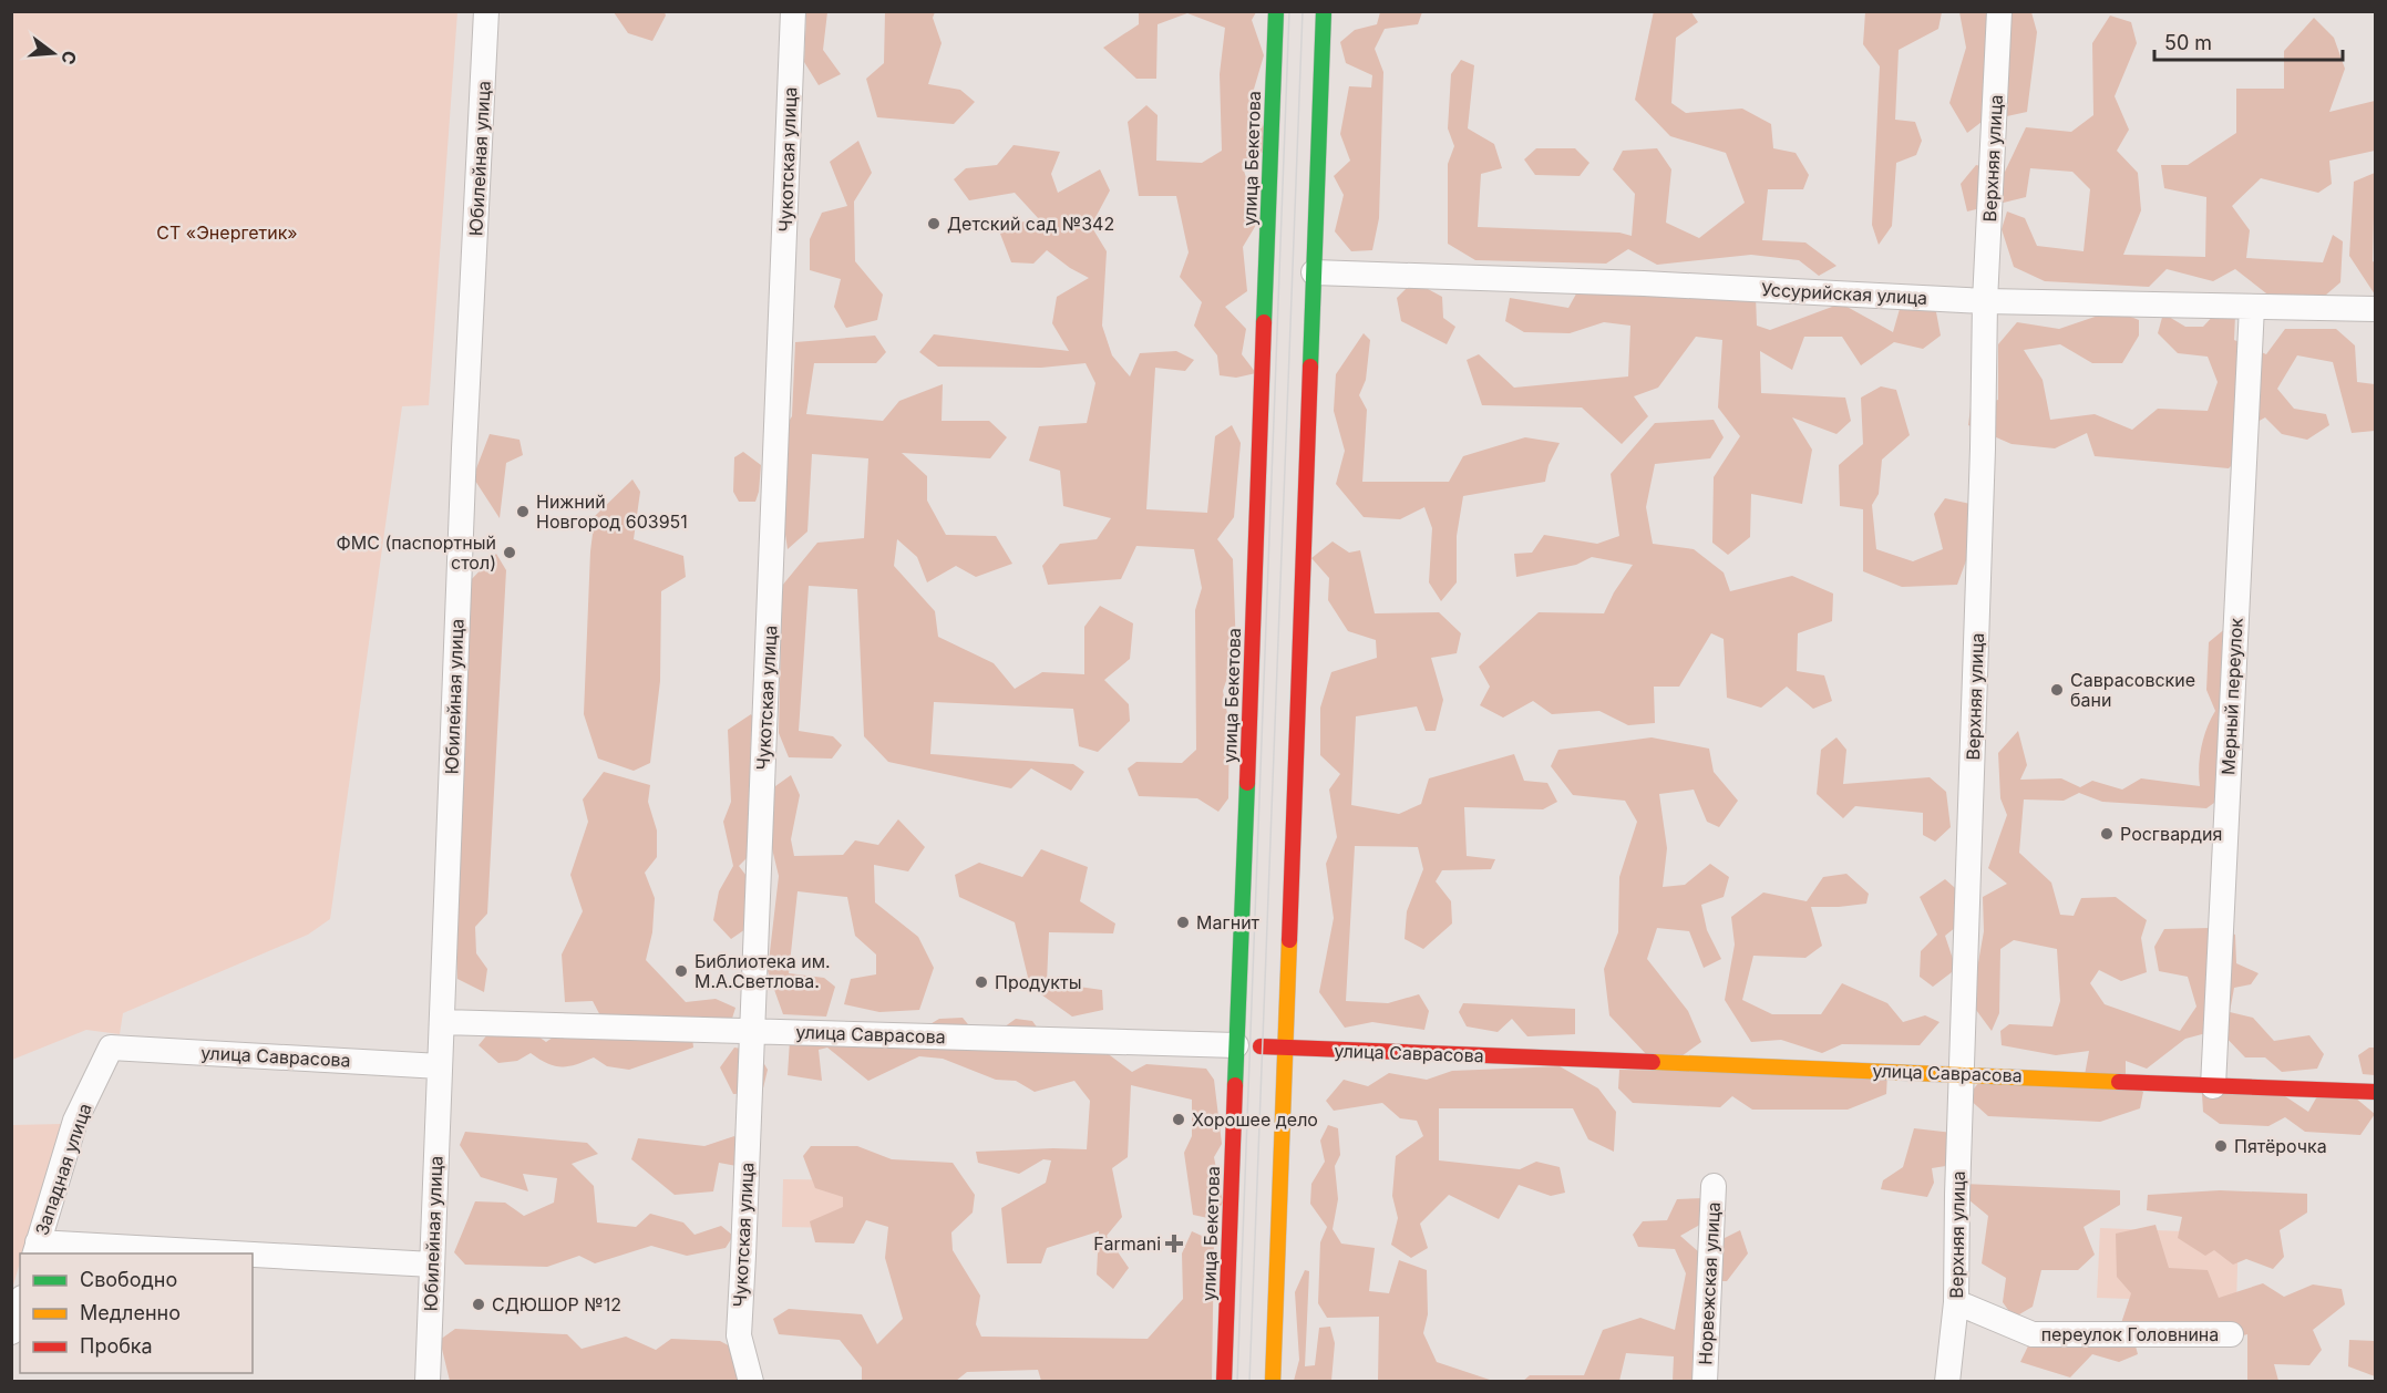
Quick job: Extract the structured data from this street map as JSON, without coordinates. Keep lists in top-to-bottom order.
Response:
{
  "streets": {
    "main road": ["улица Бекетова", "улица Саврасова"],
    "street": [
      "Юбилейная улица",
      "Верхняя улица",
      "Чукотская улица",
      "Уссурийская улица",
      "Мерный переулок",
      "Западная улица",
      "Норвежская улица",
      "переулок Головнина"
    ]
  },
  "crossings": [
    ["Юбилейная улица", "улица Саврасова"],
    ["улица Бекетова", "улица Саврасова"],
    ["Верхняя улица", "Уссурийская улица"],
    ["Верхняя улица", "улица Саврасова"],
    ["Верхняя улица", "переулок Головнина"],
    ["Чукотская улица", "улица Саврасова"],
    ["Уссурийская улица", "Мерный переулок"],
    ["Мерный переулок", "улица Саврасова"],
    ["улица Саврасова", "Западная улица"]
  ],
  "parks": ["СТ «Энергетик»"],
  "places": {
    "other": [
      "Детский сад №342",
      "Нижний Новгород 603951",
      "ФМС (паспортный стол)",
      "Саврасовские бани",
      "Росгвардия",
      "Магнит",
      "Библиотека им. М.А.Светлова.",
      "Продукты",
      "Хорошее дело",
      "Пятёрочка",
      "СДЮШОР №12"
    ],
    "health": ["Farmani"]
  },
  "legend": ["Свободно", "Медленно", "Пробка"],
  "scale_bar": "50 m",
  "north": "right"
}
